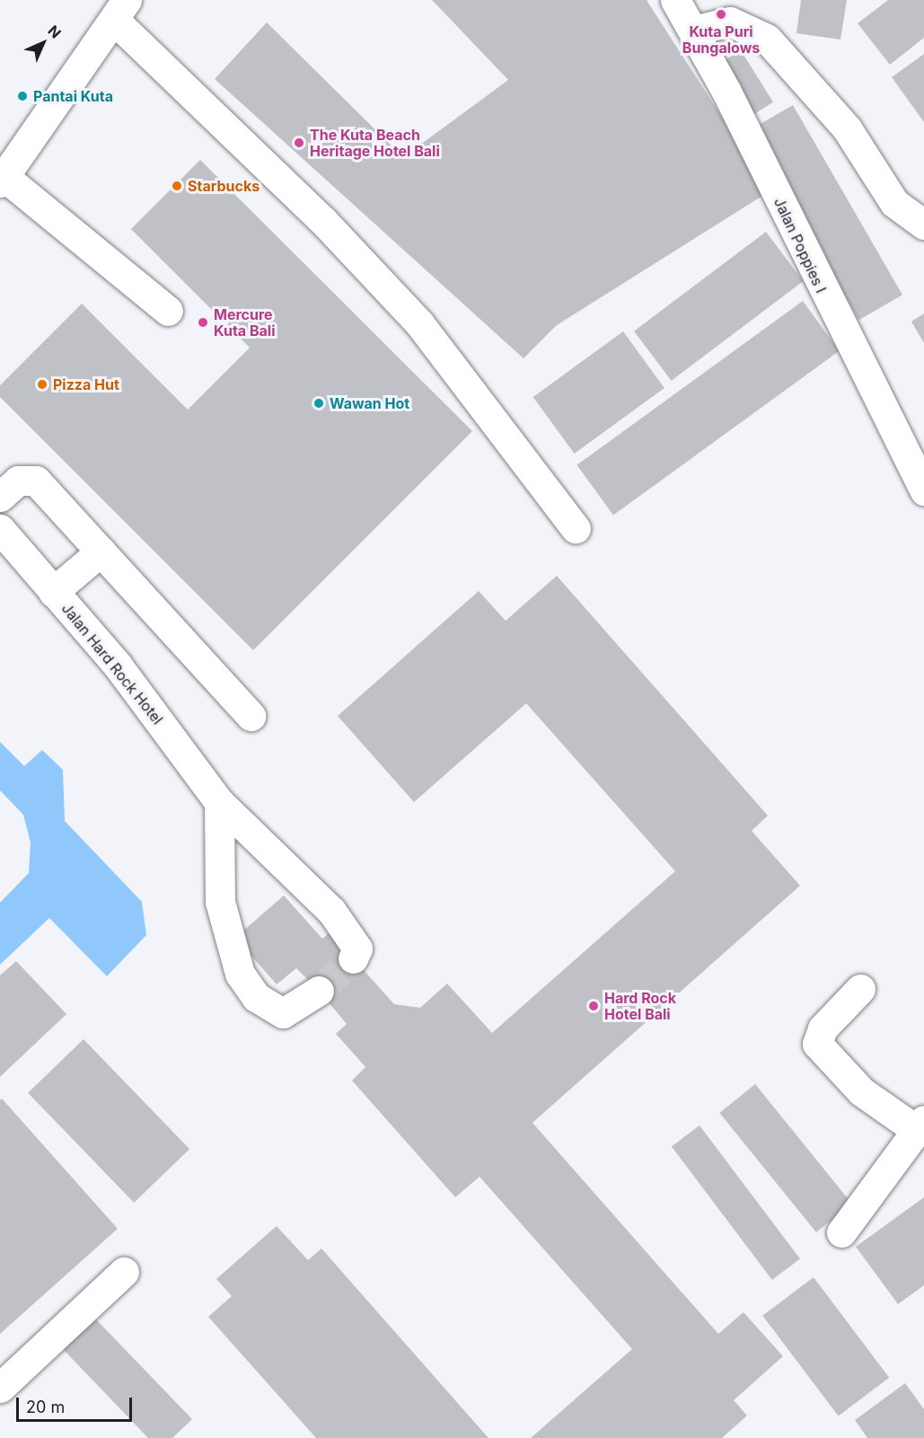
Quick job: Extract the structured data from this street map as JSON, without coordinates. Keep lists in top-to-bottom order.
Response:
{
  "streets": {
    "street": ["Jalan Poppies I", "Jalan Hard Rock Hotel"]
  },
  "places": [
    "Kuta Puri Bungalows",
    "Pantai Kuta",
    "The Kuta Beach Heritage Hotel Bali",
    "Starbucks",
    "Mercure Kuta Bali",
    "Pizza Hut",
    "Wawan Hot",
    "Hard Rock Hotel Bali"
  ],
  "scale_bar": "20 m",
  "north": "top right"
}
